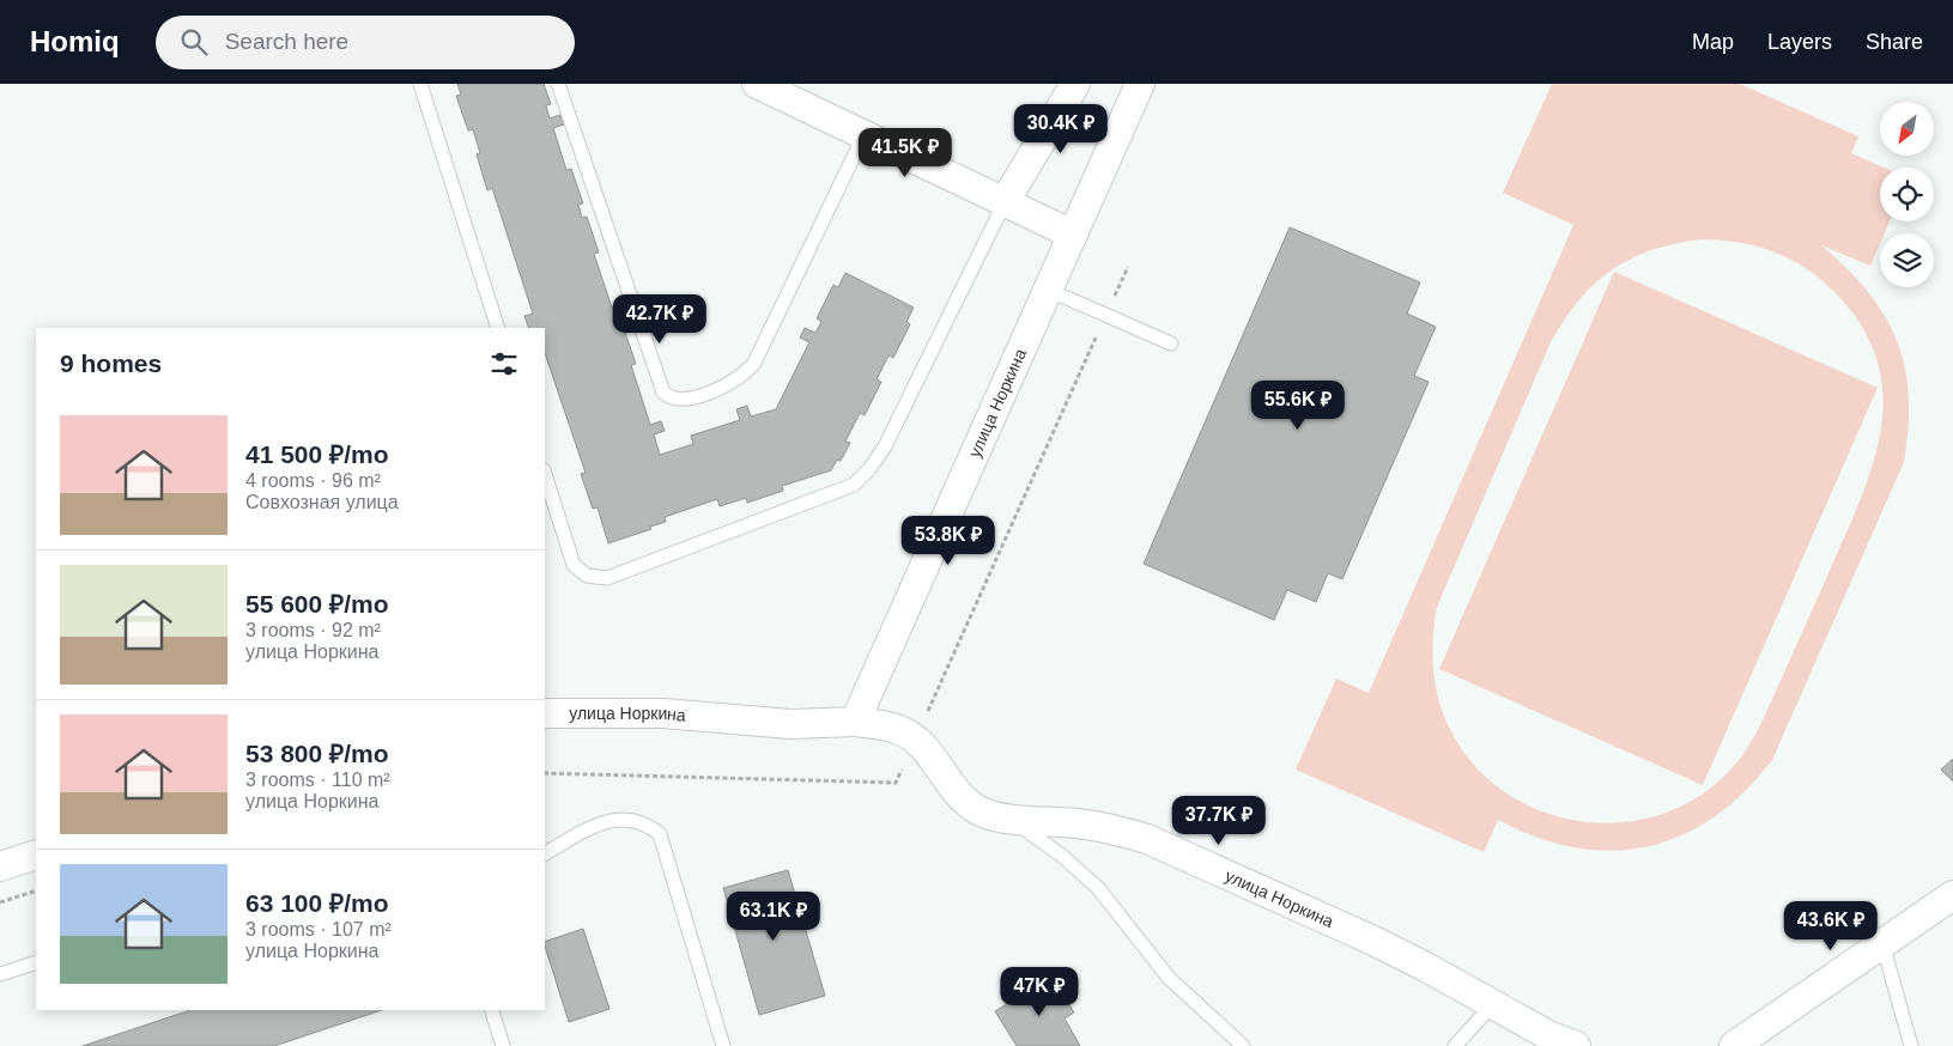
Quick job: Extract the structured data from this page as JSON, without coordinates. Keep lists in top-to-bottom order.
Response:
{
  "streets": {
    "street": ["улица Норкина"]
  },
  "north": "bottom left",
  "page": {
    "header": "Homiq",
    "search": "Search here",
    "nav": ["Map", "Layers", "Share"],
    "price": [
      "30.4K ₽",
      "41.5K ₽",
      "42.7K ₽",
      "55.6K ₽",
      "53.8K ₽",
      "37.7K ₽",
      "63.1K ₽",
      "43.6K ₽",
      "47K ₽"
    ],
    "heading": "9 homes",
    "list": [
      {
        "name": "41 500 ₽/mo",
        "note": "4 rooms · 96 m² · Совхозная улица"
      },
      {
        "name": "55 600 ₽/mo",
        "note": "3 rooms · 92 m² · улица Норкина"
      },
      {
        "name": "53 800 ₽/mo",
        "note": "3 rooms · 110 m² · улица Норкина"
      },
      {
        "name": "63 100 ₽/mo",
        "note": "3 rooms · 107 m² · улица Норкина"
      }
    ]
  }
}
